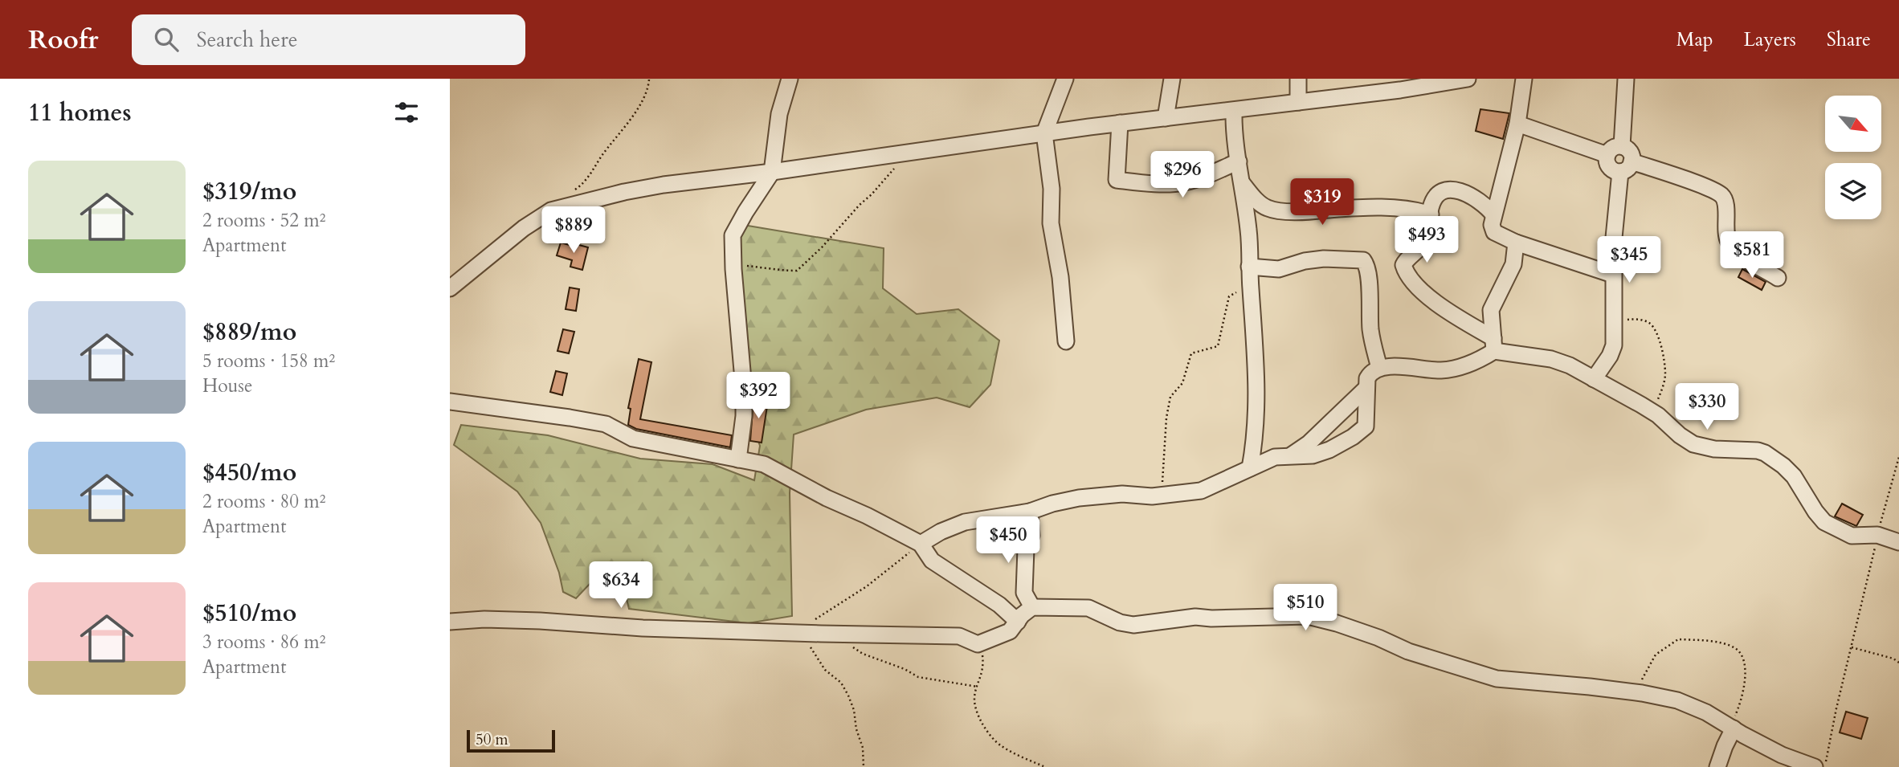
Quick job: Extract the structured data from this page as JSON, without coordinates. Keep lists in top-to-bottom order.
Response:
{
  "scale_bar": "50 m",
  "north": "bottom right",
  "page": {
    "header": "Roofr",
    "search": "Search here",
    "nav": ["Map", "Layers", "Share"],
    "heading": "11 homes",
    "list": [
      {
        "name": "$319/mo",
        "note": "2 rooms · 52 m² · Apartment"
      },
      {
        "name": "$889/mo",
        "note": "5 rooms · 158 m² · House"
      },
      {
        "name": "$450/mo",
        "note": "2 rooms · 80 m² · Apartment"
      },
      {
        "name": "$510/mo",
        "note": "3 rooms · 86 m² · Apartment"
      }
    ],
    "price": [
      "$296",
      "$319",
      "$889",
      "$493",
      "$581",
      "$345",
      "$392",
      "$330",
      "$450",
      "$634",
      "$510"
    ],
    "scale": "50 m"
  }
}
